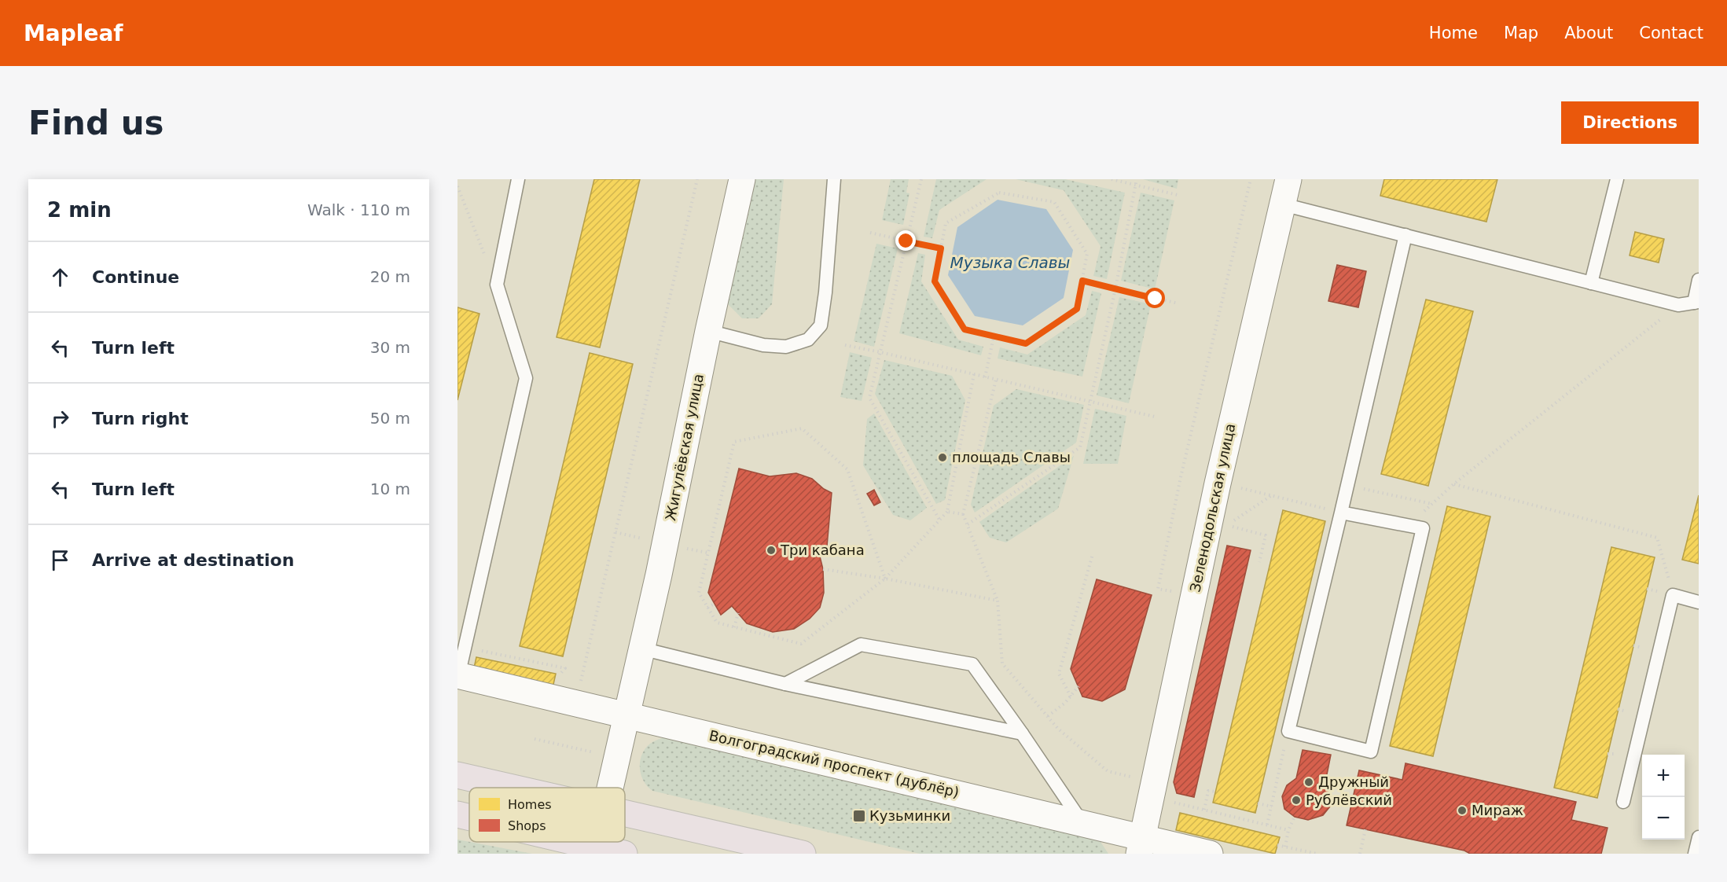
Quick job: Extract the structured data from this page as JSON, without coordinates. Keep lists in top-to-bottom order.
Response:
{
  "streets": {
    "street": ["Жигулёвская улица", "Зеленодольская улица", "Волгоградский проспект (дублёр)"]
  },
  "crossings": [
    ["Жигулёвская улица", "Волгоградский проспект (дублёр)"],
    ["Зеленодольская улица", "Волгоградский проспект (дублёр)"]
  ],
  "water": ["Музыка Славы"],
  "places": {
    "other": [
      "площадь Славы",
      "Три кабана",
      "Дружный",
      "Рублёвский",
      "Мираж"
    ],
    "transit": ["Кузьминки"]
  },
  "legend": ["Homes", "Shops"],
  "page": {
    "header": "Mapleaf",
    "nav": [
      "Home",
      "Map",
      "About",
      "Contact"
    ],
    "buttons": "Directions",
    "title": "Find us",
    "heading": ["2 min", "Walk · 110 m"],
    "list": [
      ["Continue", "20 m"],
      ["Turn left", "30 m"],
      ["Turn right", "50 m"],
      ["Turn left", "10 m"],
      "Arrive at destination"
    ],
    "map_buttons": ["+", "−"]
  }
}
